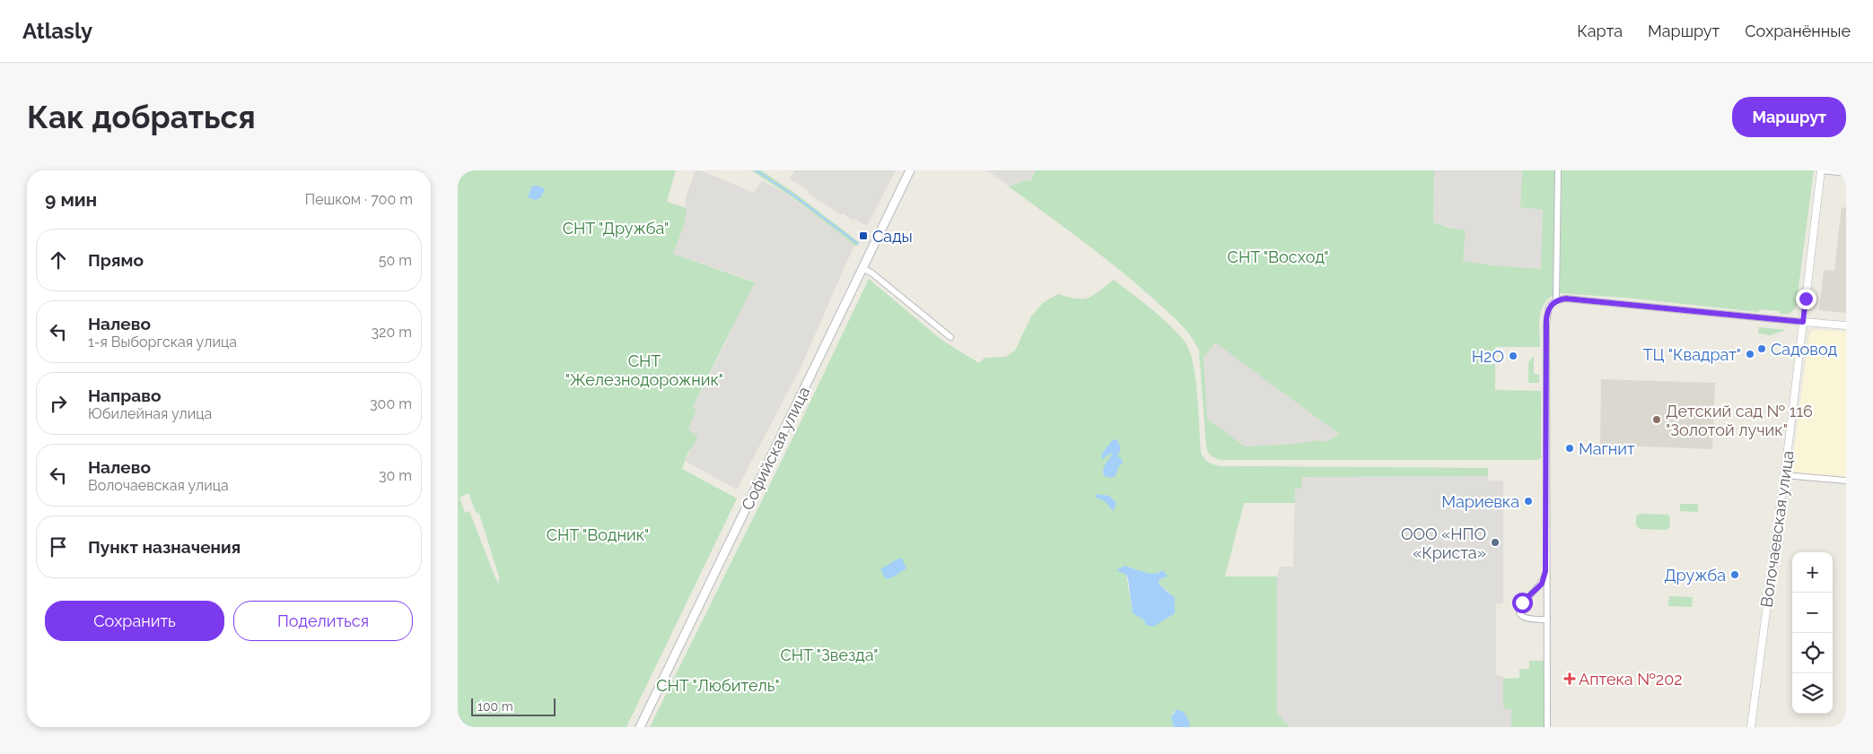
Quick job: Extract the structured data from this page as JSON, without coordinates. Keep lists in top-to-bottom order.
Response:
{
  "streets": {
    "main road": ["Софийская улица"],
    "street": ["Волочаевская улица"]
  },
  "parks": [
    "СНТ \"Дружба\"",
    "СНТ \"Восход\"",
    "СНТ \"Железнодорожник\"",
    "СНТ \"Водник\"",
    "СНТ \"Звезда\"",
    "СНТ \"Любитель\""
  ],
  "places": {
    "transit": ["Сады"],
    "other": [
      "Садовод",
      "ТЦ \"Квадрат\"",
      "H2O",
      "Детский сад № 116 \"Золотой лучик\"",
      "Магнит",
      "Мариевка",
      "ООО «НПО «Криста»",
      "Дружба"
    ],
    "health": ["Аптека №202"]
  },
  "scale_bar": "100 m",
  "page": {
    "header": "Atlasly",
    "nav": ["Карта", "Маршрут", "Сохранённые"],
    "buttons": [
      "Маршрут",
      ["Сохранить", "Поделиться"]
    ],
    "title": "Как добраться",
    "heading": ["9 мин", "Пешком · 700 m"],
    "list": [
      ["Прямо", "50 m"],
      ["Налево", "1-я Выборгская улица", "320 m"],
      ["Направо", "Юбилейная улица", "300 m"],
      ["Налево", "Волочаевская улица", "30 m"],
      "Пункт назначения"
    ],
    "map_buttons": ["+", "−"],
    "scale": "100 m"
  }
}
